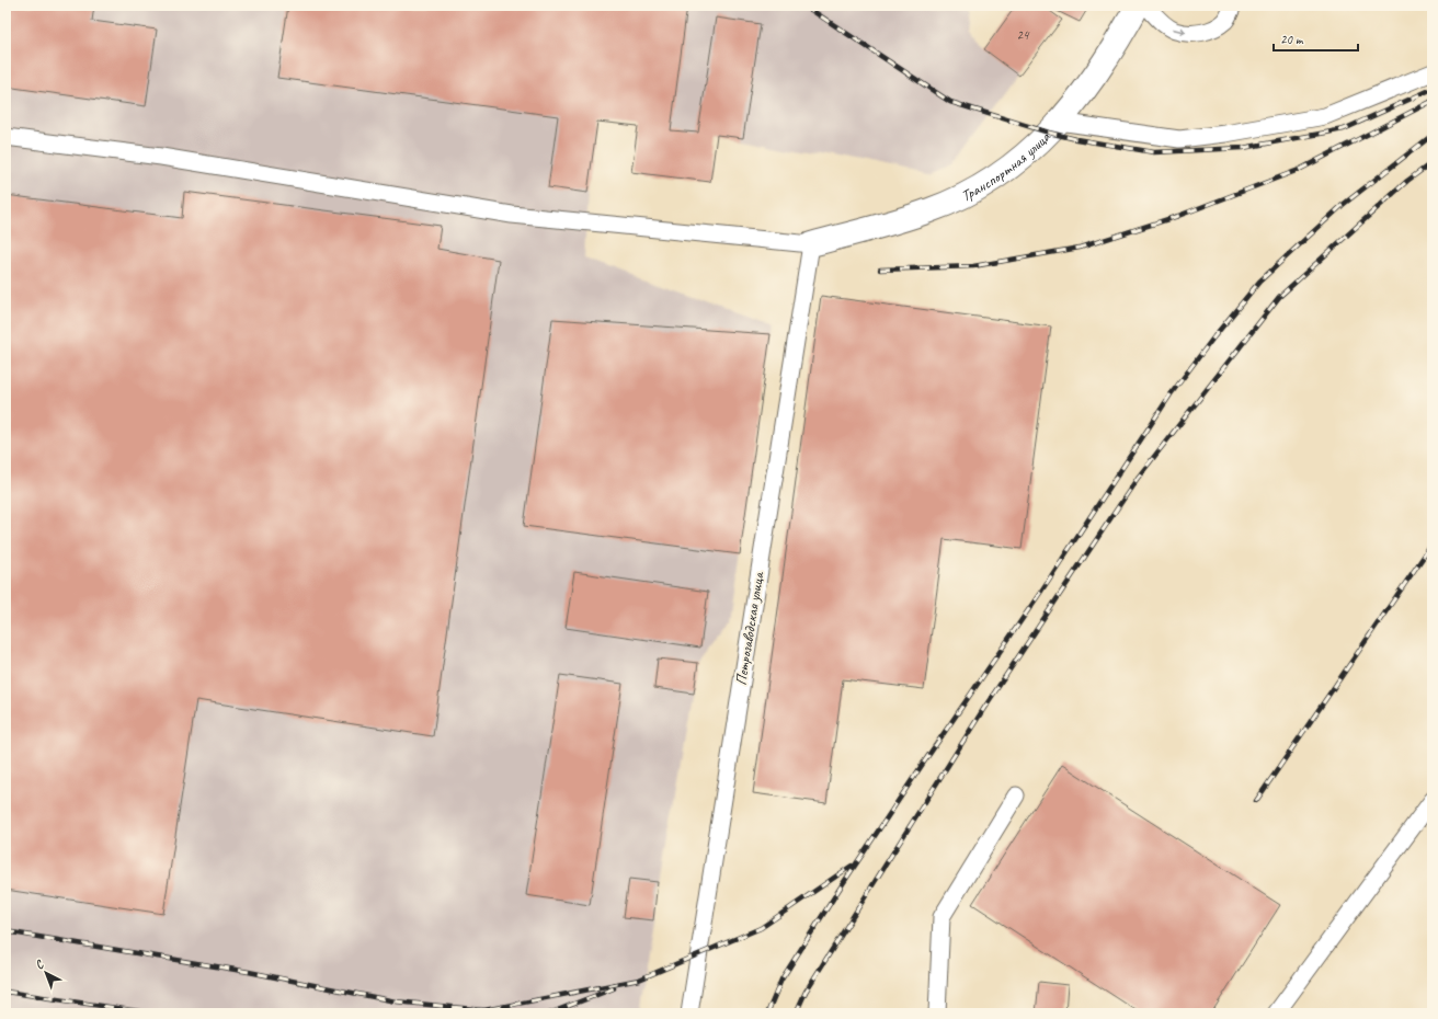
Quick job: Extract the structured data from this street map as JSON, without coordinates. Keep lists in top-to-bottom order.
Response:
{
  "streets": {
    "street": ["Транспортная улица"],
    "lane": ["Петрозаводская улица"]
  },
  "crossings": [
    ["Транспортная улица", "Петрозаводская улица"]
  ],
  "house_numbers": ["24"],
  "scale_bar": "20 m",
  "north": "top left"
}
